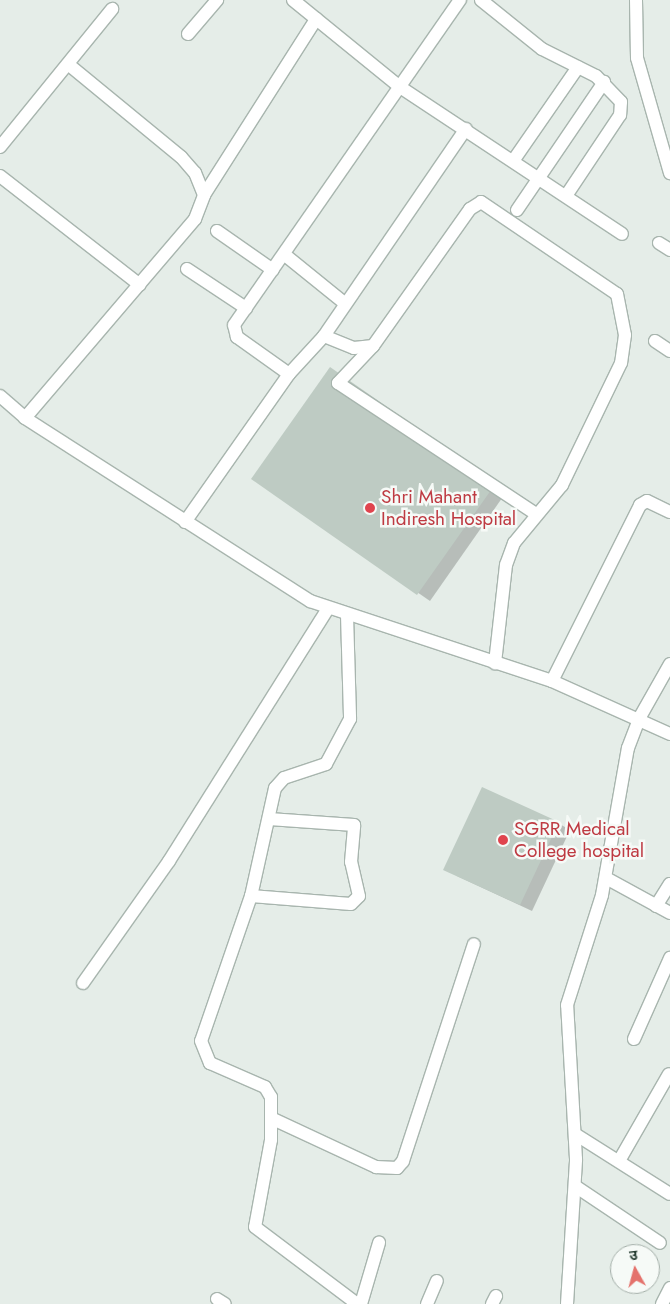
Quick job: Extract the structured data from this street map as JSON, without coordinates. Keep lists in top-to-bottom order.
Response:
{
  "places": ["Shri Mahant Indiresh Hospital", "SGRR Medical College hospital"],
  "north": "top"
}
